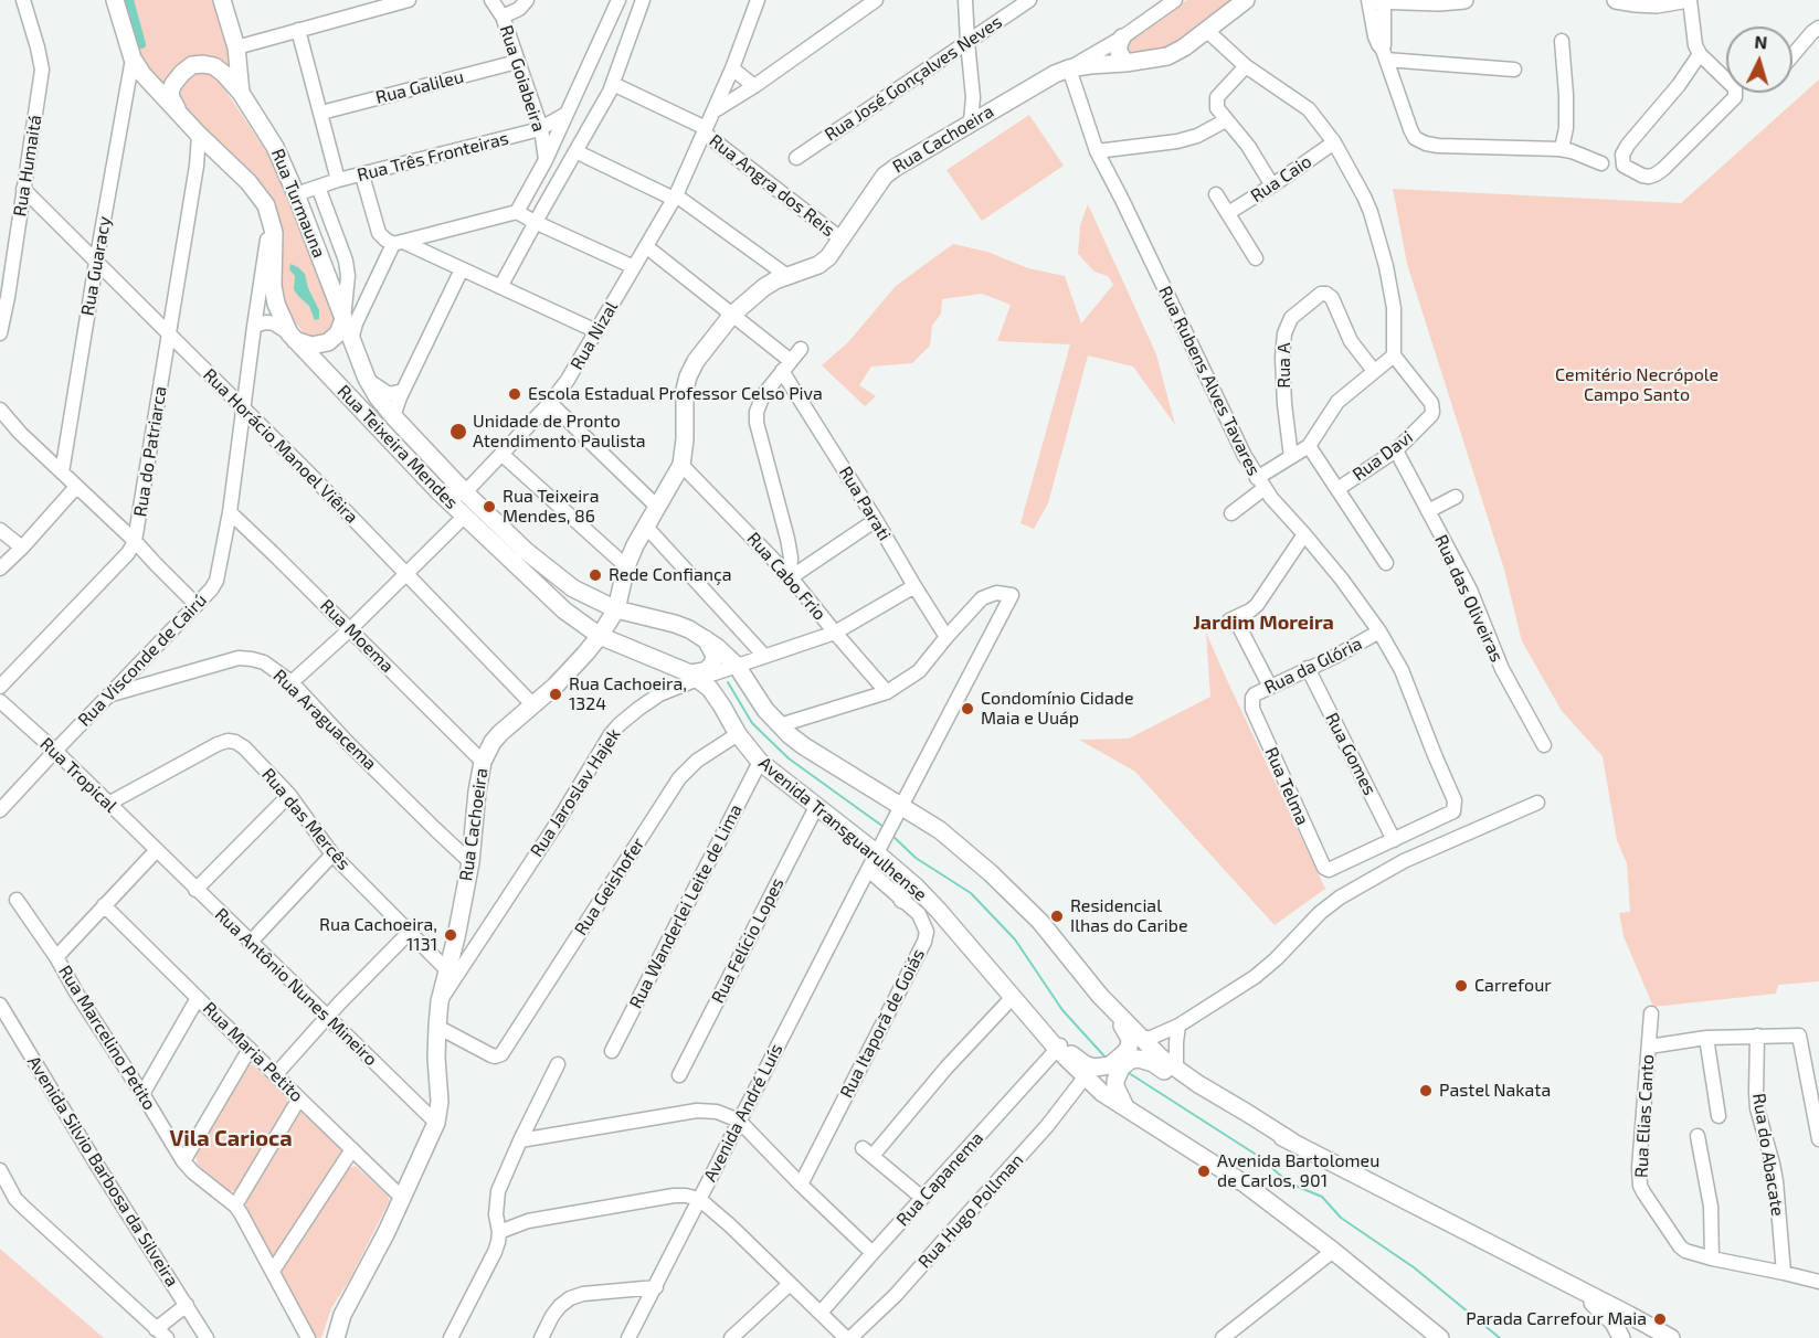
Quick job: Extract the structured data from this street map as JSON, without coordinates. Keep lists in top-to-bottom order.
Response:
{
  "streets": {
    "main road": [
      "Rua Cachoeira",
      "Rua Turmauna",
      "Rua Teixeira Mendes",
      "Avenida Transguarulhense"
    ],
    "street": [
      "Rua Goiabeira",
      "Rua José Gonçalves Neves",
      "Rua Galileu",
      "Rua Três Fronteiras",
      "Rua Humaitá",
      "Rua Caio",
      "Rua Angra dos Reis",
      "Rua Guaracy",
      "Rua Nizal",
      "Rua A",
      "Rua Rubens Alves Tavares",
      "Rua Horácio Manoel Viêira",
      "Rua do Patriarca",
      "Rua Davi",
      "Rua Parati",
      "Rua Cabo Frio",
      "Rua das Oliveiras",
      "Rua Moema",
      "Rua Visconde de Cairú",
      "Rua da Glória",
      "Rua Araguacema",
      "Rua Gomes",
      "Rua Tropical",
      "Rua Telma",
      "Rua Jaroslav Hajek",
      "Rua das Mercês",
      "Rua Geishofer",
      "Rua Wanderlei Leite de Lima",
      "Rua Felício Lopes",
      "Rua Antônio Nunes Mineiro",
      "Rua Itaporã de Goiás",
      "Rua Marcelino Petito",
      "Rua Maria Petito",
      "Avenida André Luís",
      "Rua Elias Canto",
      "Rua do Abacate",
      "Avenida Silvio Barbosa da Silveira",
      "Rua Capanema",
      "Rua Hugo Pollman"
    ]
  },
  "crossings": [
    ["Rua Goiabeira", "Rua Galileu"],
    ["Rua Goiabeira", "Rua Três Fronteiras"],
    ["Rua Cachoeira", "Rua Angra dos Reis"],
    ["Rua Cachoeira", "Rua Rubens Alves Tavares"],
    ["Rua Cachoeira", "Rua Horácio Manoel Viêira"],
    ["Rua Cachoeira", "Rua Teixeira Mendes"],
    ["Rua Cachoeira", "Rua Parati"],
    ["Rua Cachoeira", "Rua Cabo Frio"],
    ["Rua Cachoeira", "Rua Moema"],
    ["Rua Cachoeira", "Rua Araguacema"],
    ["Rua Cachoeira", "Rua Jaroslav Hajek"],
    ["Rua Cachoeira", "Rua das Mercês"],
    ["Rua Cachoeira", "Avenida Transguarulhense"],
    ["Rua Cachoeira", "Rua Geishofer"],
    ["Rua Cachoeira", "Rua Antônio Nunes Mineiro"],
    ["Rua Cachoeira", "Rua Maria Petito"],
    ["Rua Três Fronteiras", "Rua Turmauna"],
    ["Rua Humaitá", "Rua Horácio Manoel Viêira"],
    ["Rua Angra dos Reis", "Rua Nizal"],
    ["Rua Turmauna", "Rua Teixeira Mendes"],
    ["Rua Guaracy", "Rua Horácio Manoel Viêira"],
    ["Rua Nizal", "Rua Teixeira Mendes"],
    ["Rua Nizal", "Rua Parati"],
    ["Rua Rubens Alves Tavares", "Rua da Glória"],
    ["Rua Rubens Alves Tavares", "Rua Gomes"],
    ["Rua Rubens Alves Tavares", "Rua Telma"],
    ["Rua Horácio Manoel Viêira", "Rua do Patriarca"],
    ["Rua Horácio Manoel Viêira", "Rua Visconde de Cairú"],
    ["Rua Teixeira Mendes", "Rua Visconde de Cairú"],
    ["Rua Teixeira Mendes", "Avenida Transguarulhense"],
    ["Rua Davi", "Rua das Oliveiras"],
    ["Rua Parati", "Rua Jaroslav Hajek"],
    ["Rua Parati", "Avenida André Luís"],
    ["Rua Cabo Frio", "Rua Jaroslav Hajek"],
    ["Rua Moema", "Rua Visconde de Cairú"],
    ["Rua Visconde de Cairú", "Rua Araguacema"],
    ["Rua Visconde de Cairú", "Rua Tropical"],
    ["Rua da Glória", "Rua Gomes"],
    ["Rua da Glória", "Rua Telma"],
    ["Rua Gomes", "Rua Telma"],
    ["Rua Tropical", "Rua das Mercês"],
    ["Rua Tropical", "Rua Antônio Nunes Mineiro"],
    ["Rua Jaroslav Hajek", "Avenida Transguarulhense"],
    ["Avenida Transguarulhense", "Rua Geishofer"],
    ["Avenida Transguarulhense", "Rua Wanderlei Leite de Lima"],
    ["Avenida Transguarulhense", "Rua Felício Lopes"],
    ["Avenida Transguarulhense", "Avenida André Luís"],
    ["Avenida Transguarulhense", "Rua Capanema"],
    ["Avenida Transguarulhense", "Rua Hugo Pollman"],
    ["Rua Itaporã de Goiás", "Avenida André Luís"]
  ],
  "districts": ["Jardim Moreira", "Vila Carioca"],
  "parks": ["Cemitério Necrópole Campo Santo"],
  "places": [
    "Escola Estadual Professor Celso Piva",
    "Unidade de Pronto Atendimento Paulista",
    "Rua Teixeira Mendes, 86",
    "Rede Confiança",
    "Rua Cachoeira, 1324",
    "Condomínio Cidade Maia e Uuáp",
    "Residencial Ilhas do Caribe",
    "Rua Cachoeira, 1131",
    "Carrefour",
    "Pastel Nakata",
    "Avenida Bartolomeu de Carlos, 901",
    "Parada Carrefour Maia"
  ],
  "north": "top"
}
